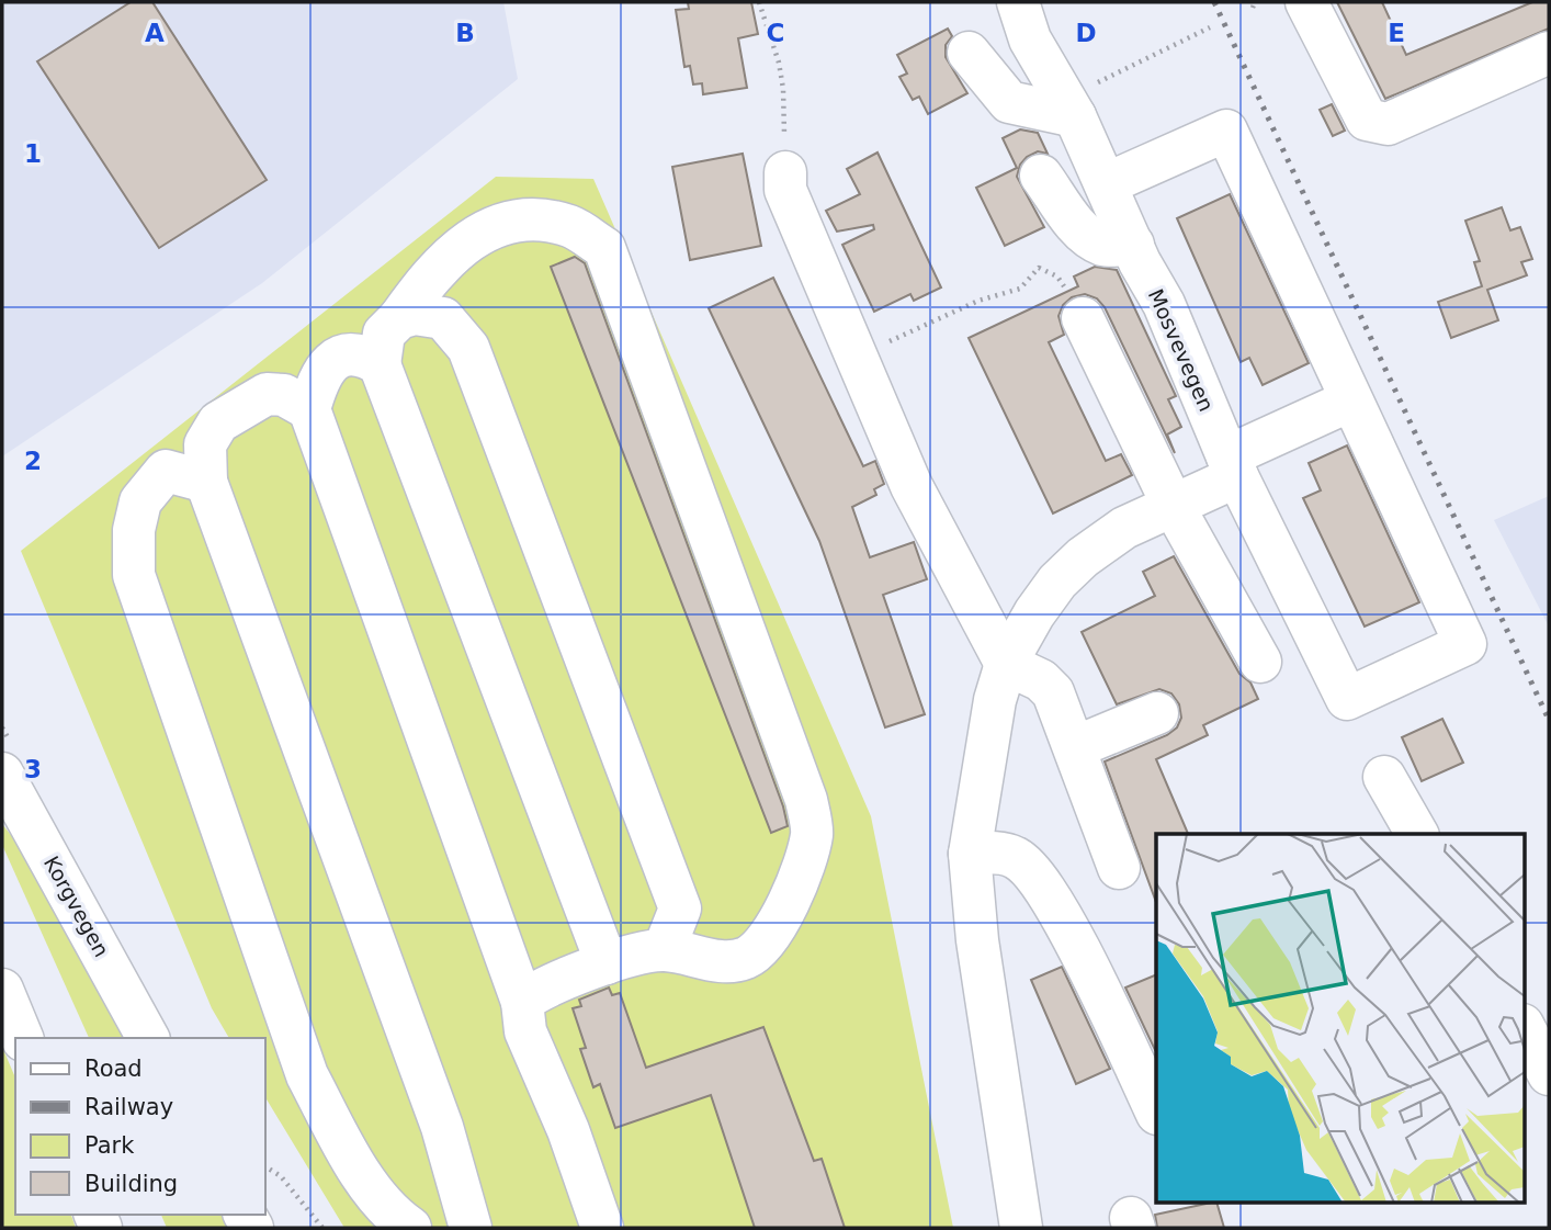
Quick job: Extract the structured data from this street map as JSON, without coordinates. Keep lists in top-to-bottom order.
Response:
{
  "streets": {
    "main road": ["Mosvevegen", "Korgvegen"]
  },
  "legend": [
    "Road",
    "Railway",
    "Park",
    "Building"
  ],
  "grid": {
    "columns": [
      "A",
      "B",
      "C",
      "D",
      "E"
    ],
    "rows": ["1", "2", "3"]
  }
}
